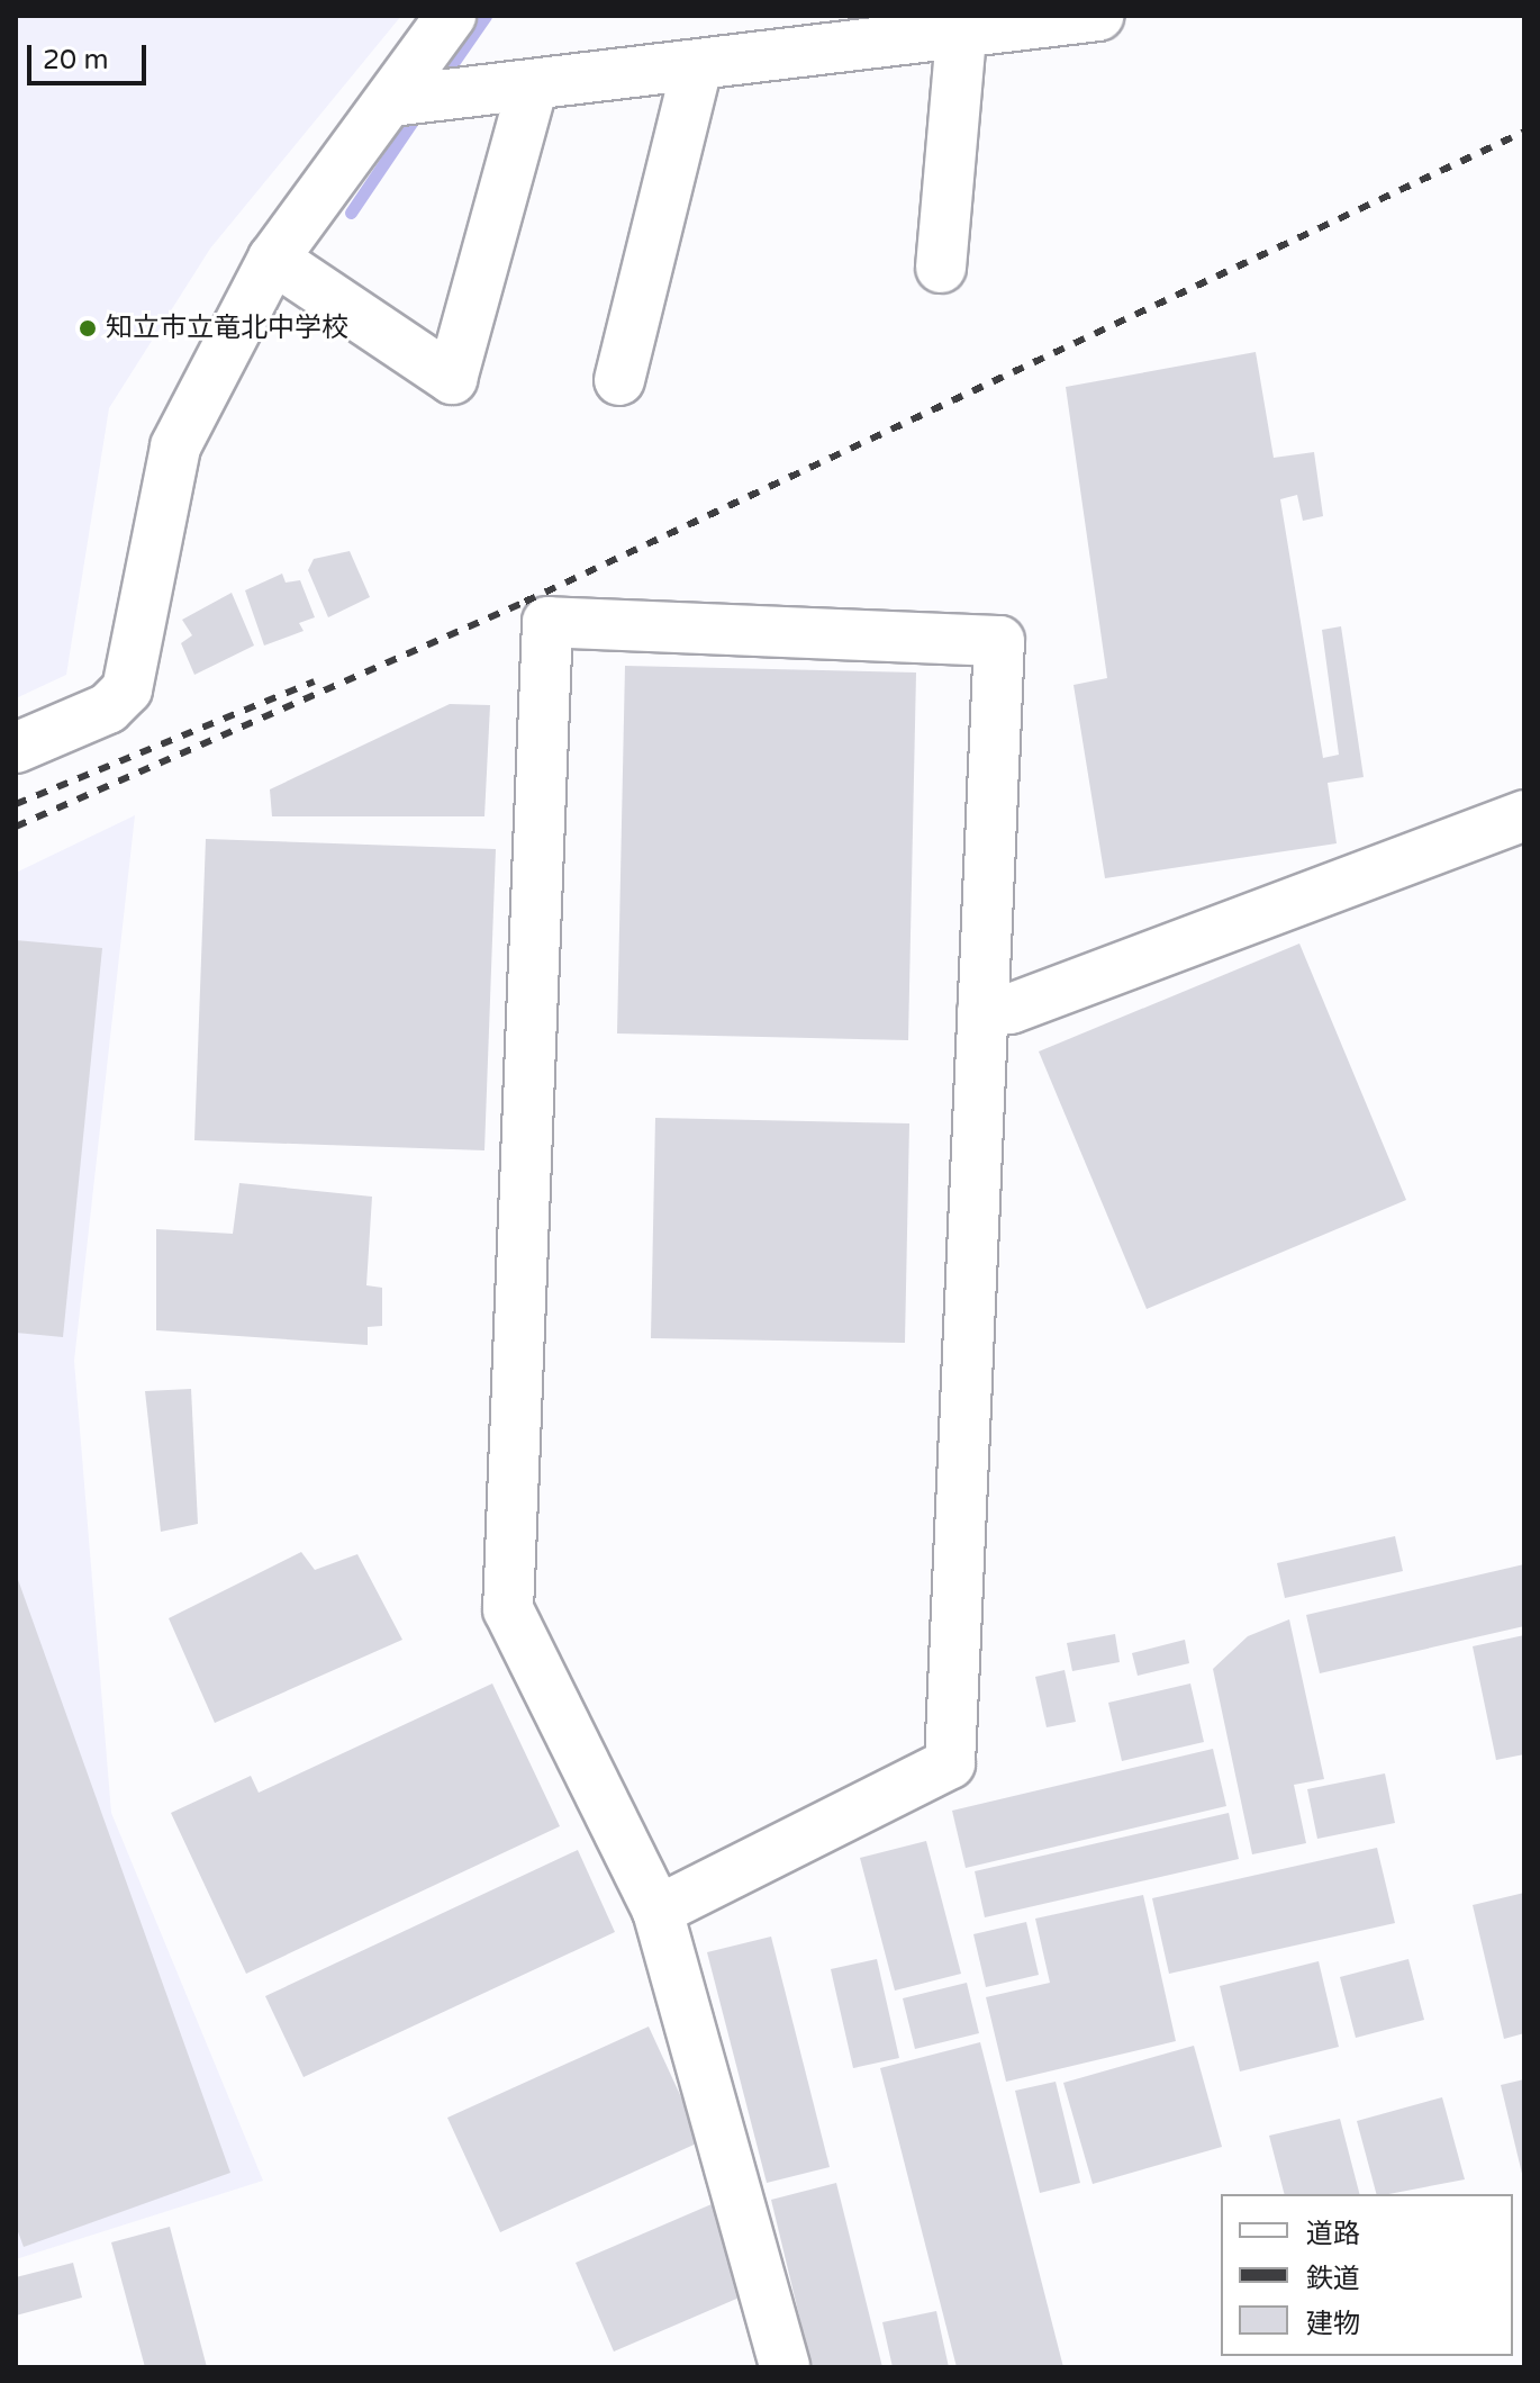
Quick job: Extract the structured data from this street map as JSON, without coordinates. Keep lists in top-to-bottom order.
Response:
{
  "places": ["知立市立竜北中学校"],
  "legend": ["道路", "鉄道", "建物"],
  "scale_bar": "20 m"
}
